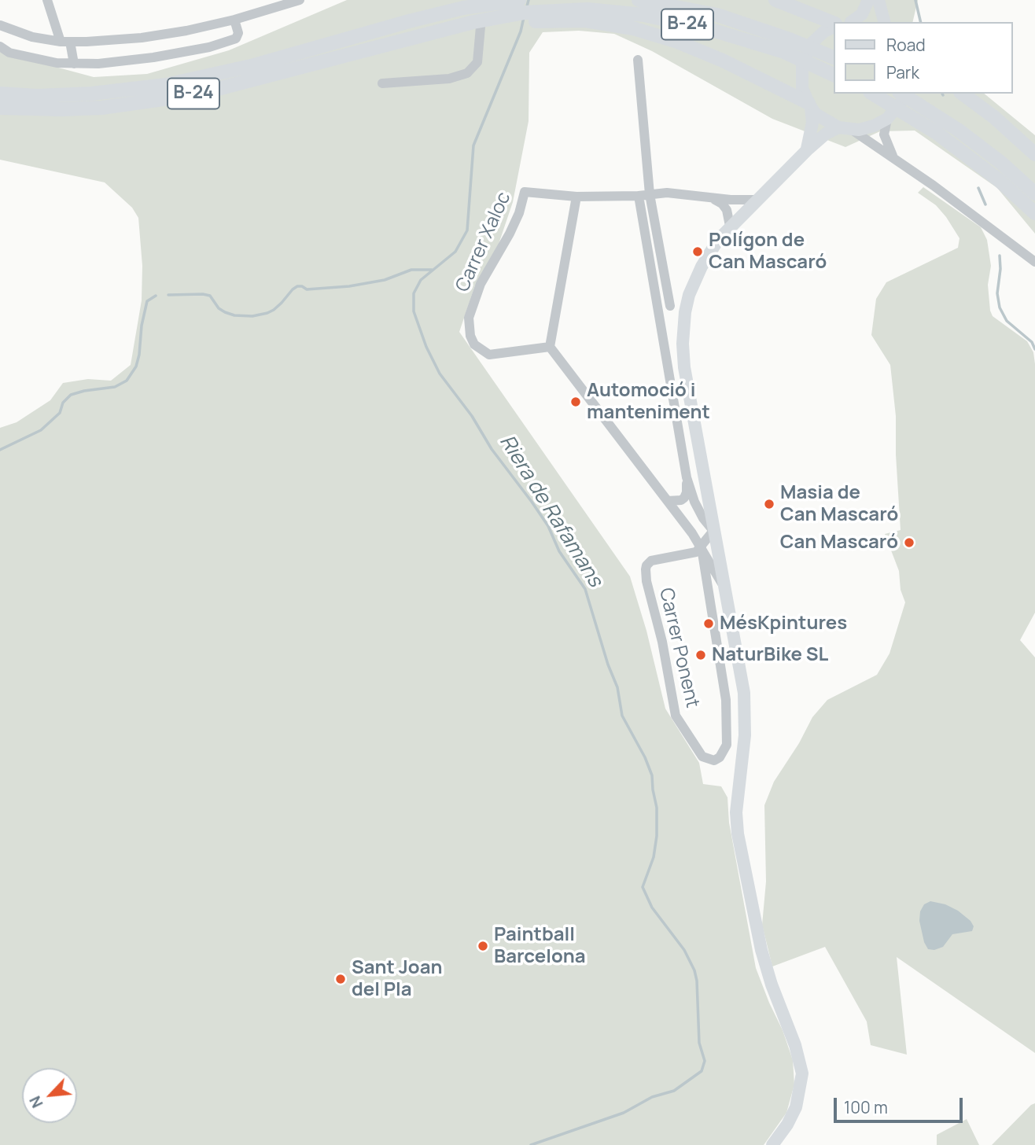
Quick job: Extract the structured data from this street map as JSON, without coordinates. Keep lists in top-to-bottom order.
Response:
{
  "streets": {
    "highway": ["B-24"],
    "street": ["Carrer Xaloc", "Carrer Ponent"]
  },
  "crossings": [
    ["Carrer Xaloc", "Carrer Ponent"]
  ],
  "water": ["Riera de Rafamans"],
  "places": [
    "Polígon de Can Mascaró",
    "Automoció i manteniment",
    "Masia de Can Mascaró",
    "Can Mascaró",
    "MésKpintures",
    "NaturBike SL",
    "Paintball Barcelona",
    "Sant Joan del Pla"
  ],
  "legend": ["Road", "Park"],
  "scale_bar": "100 m",
  "north": "bottom left"
}
